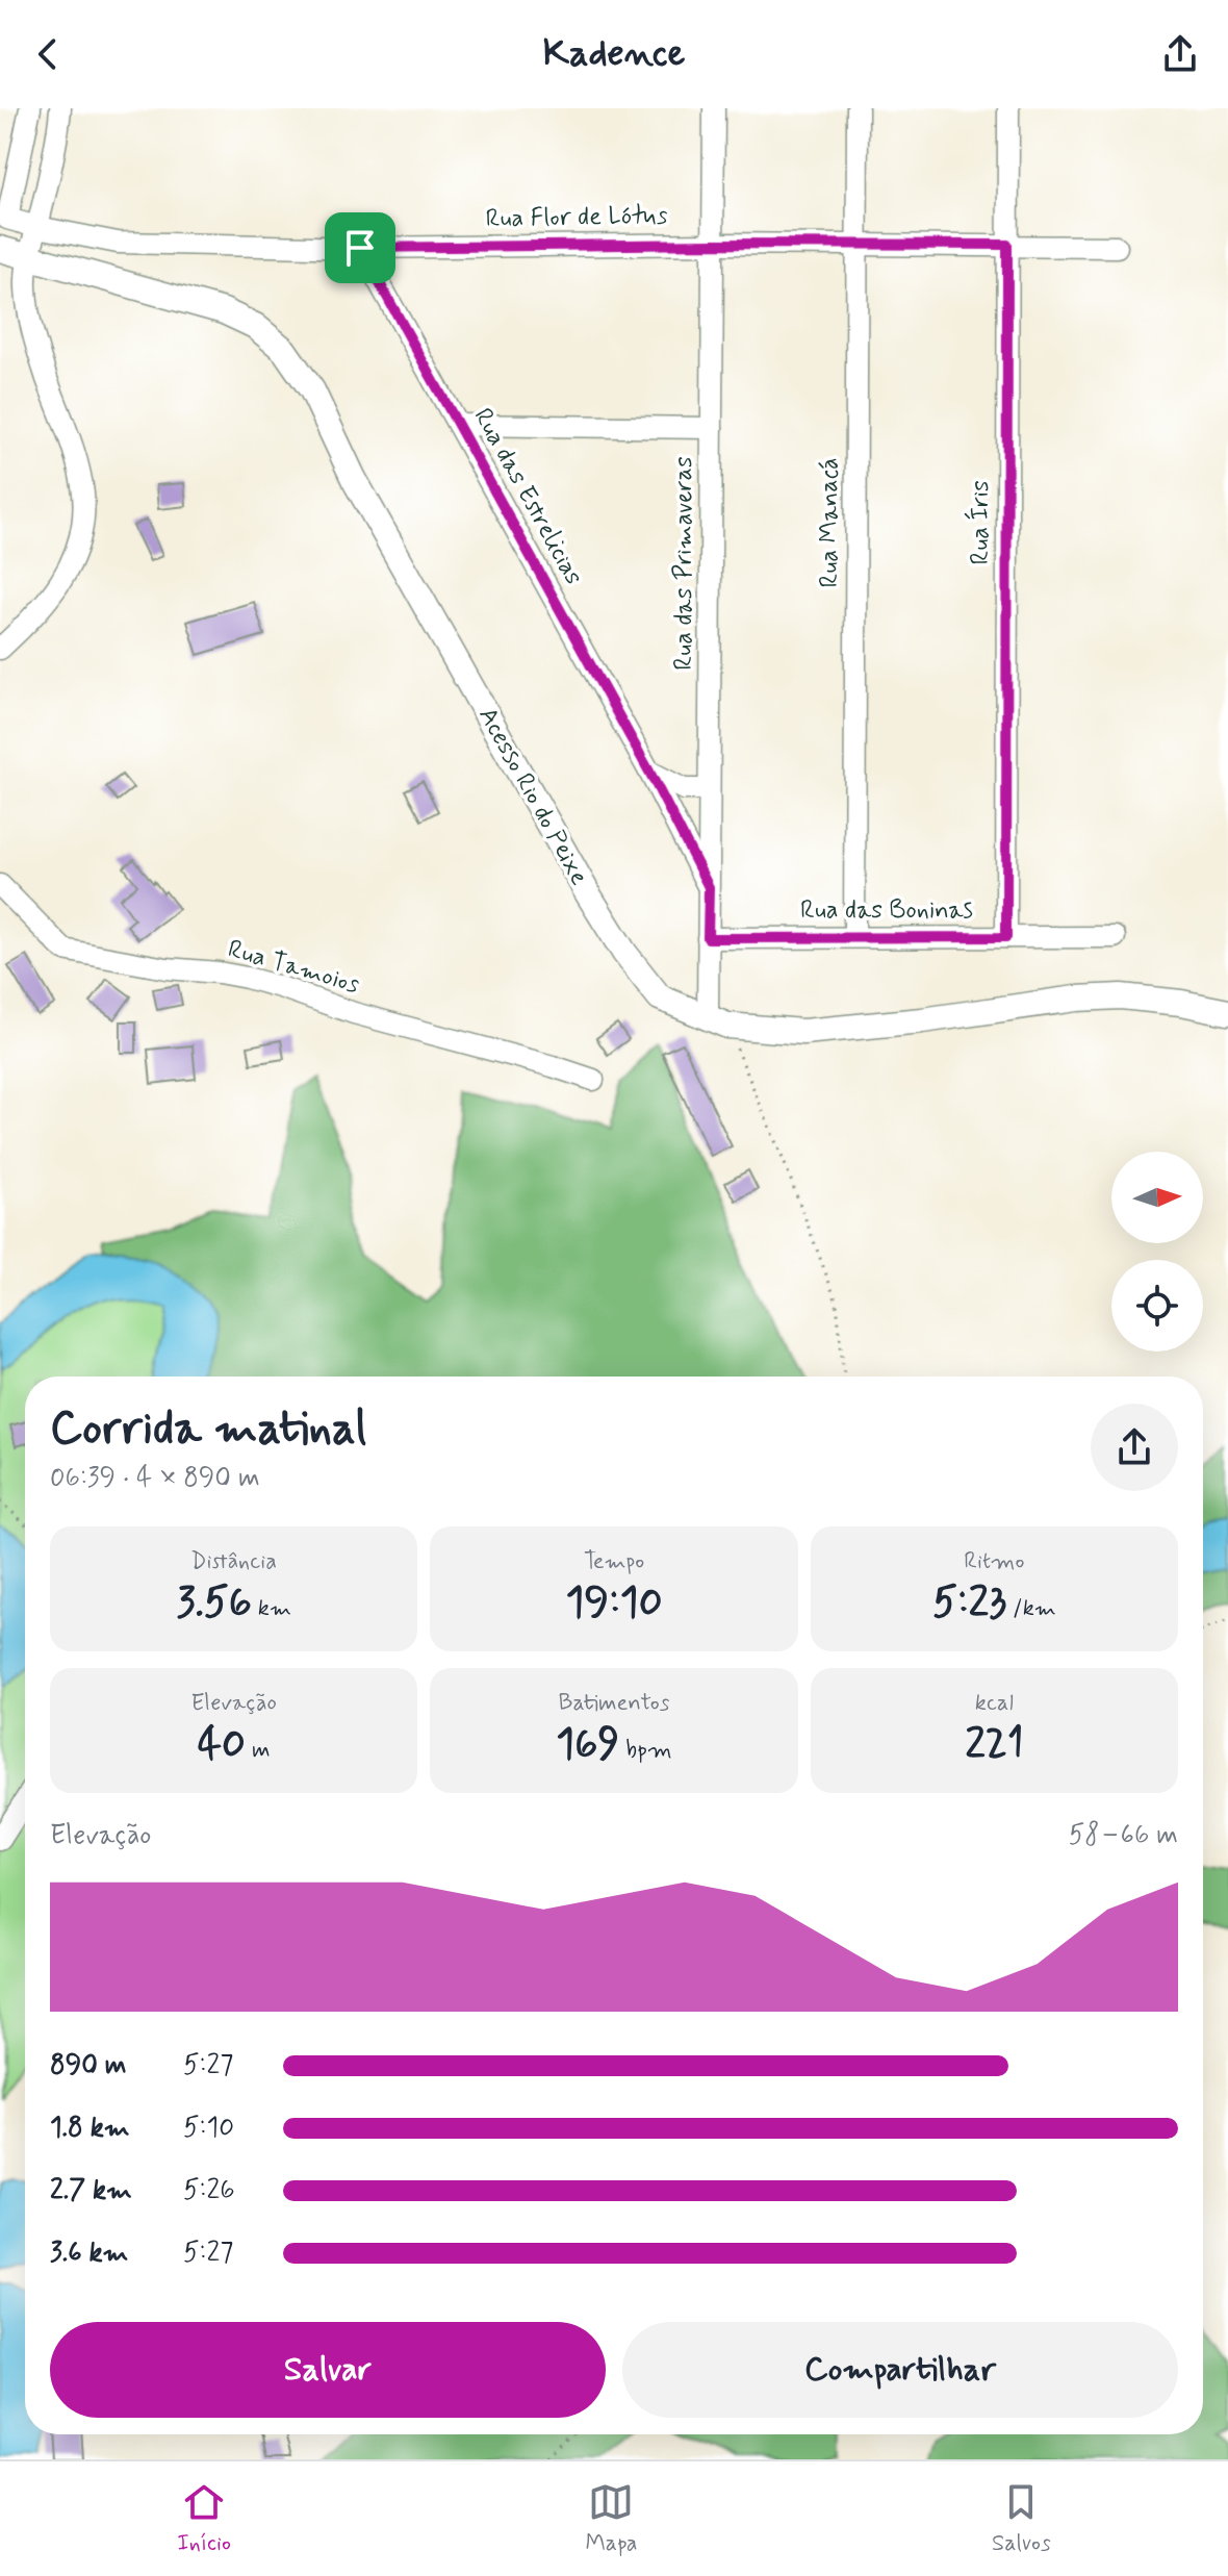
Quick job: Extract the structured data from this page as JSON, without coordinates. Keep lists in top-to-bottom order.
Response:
{
  "streets": {
    "street": [
      "Rua Flor de Lótus",
      "Rua das Estrelicias",
      "Rua Manacá",
      "Rua Íris",
      "Rua das Primaveras",
      "Acesso Rio do Peixe",
      "Rua das Boninas",
      "Rua Tamoios"
    ]
  },
  "crossings": [
    ["Rua Flor de Lótus", "Rua das Estrelicias"],
    ["Rua Flor de Lótus", "Rua Manacá"],
    ["Rua Flor de Lótus", "Rua Íris"],
    ["Rua Flor de Lótus", "Rua das Primaveras"],
    ["Rua das Estrelicias", "Rua das Primaveras"],
    ["Rua Manacá", "Rua das Boninas"],
    ["Rua Íris", "Rua das Boninas"],
    ["Rua das Primaveras", "Acesso Rio do Peixe"],
    ["Rua das Primaveras", "Rua das Boninas"]
  ],
  "north": "right",
  "page": {
    "header": "Kadence",
    "heading": ["Corrida matinal", "06:39 · 4 × 890 m"],
    "stats": [
      ["Distância", "3.56 km"],
      ["Tempo", "19:10"],
      ["Ritmo", "5:23 /km"],
      ["Elevação", "40 m"],
      ["Batimentos", "169 bpm"],
      ["kcal", "221"]
    ],
    "chart": ["Elevação", "58–66 m"],
    "list": [
      {
        "name": "890 m",
        "note": "5:27"
      },
      {
        "name": "1.8 km",
        "note": "5:10"
      },
      {
        "name": "2.7 km",
        "note": "5:26"
      },
      {
        "name": "3.6 km",
        "note": "5:27"
      }
    ],
    "buttons": ["Salvar", "Compartilhar"],
    "tabs": ["Início", "Mapa", "Salvos"]
  }
}
